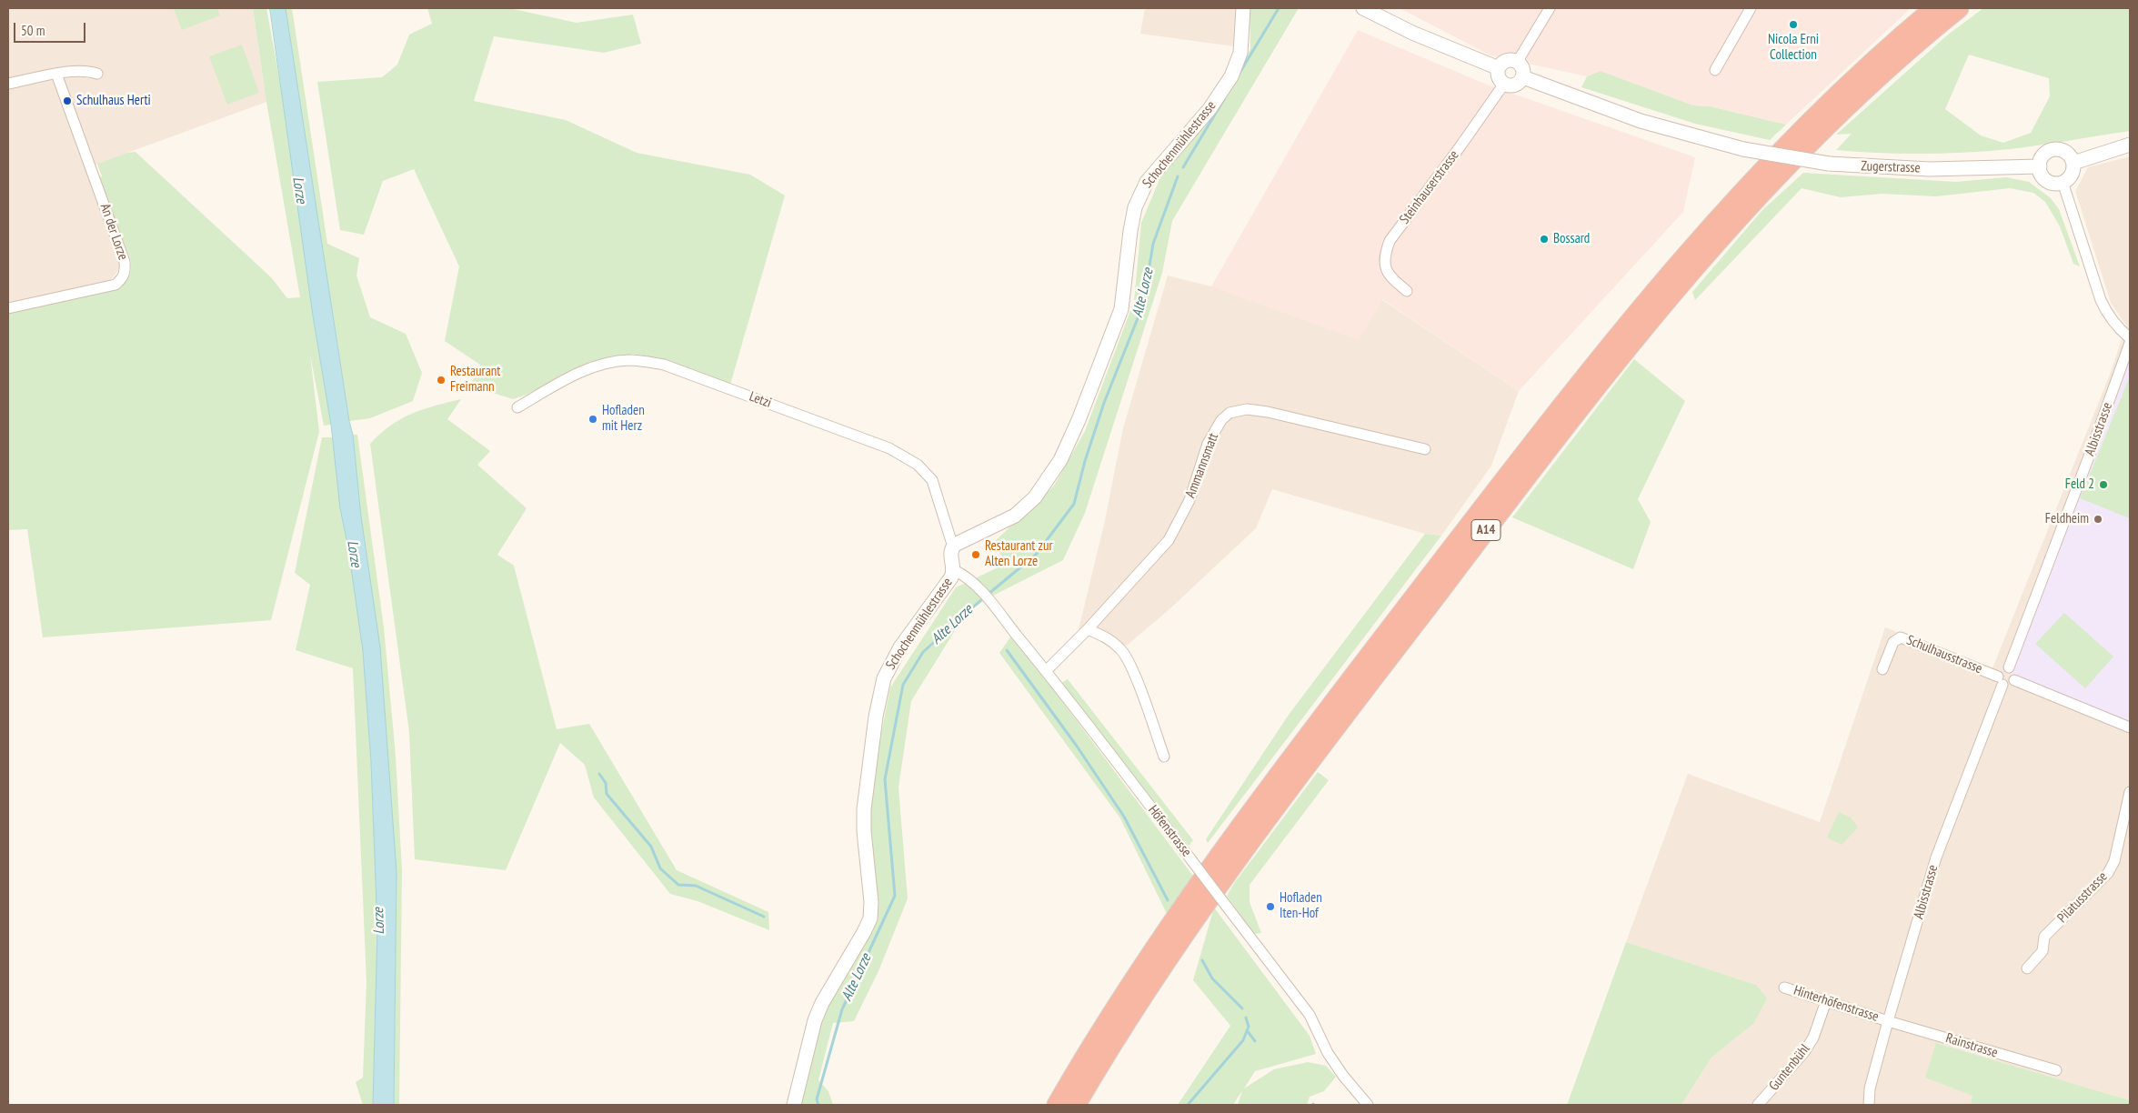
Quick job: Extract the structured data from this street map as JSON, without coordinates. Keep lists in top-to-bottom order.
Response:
{
  "streets": {
    "highway": ["A14"],
    "street": [
      "Schochenmühlestrasse",
      "Zugerstrasse",
      "Steinhauserstrasse",
      "An der Lorze",
      "Letzi",
      "Albisstrasse",
      "Ammannsmatt",
      "Schulhausstrasse",
      "Höfenstrasse",
      "Pilatusstrasse",
      "Hinterhöfenstrasse",
      "Rainstrasse",
      "Guntenbühl"
    ]
  },
  "crossings": [
    ["Schochenmühlestrasse", "Letzi"],
    ["Schochenmühlestrasse", "Höfenstrasse"],
    ["Zugerstrasse", "Steinhauserstrasse"],
    ["Albisstrasse", "Schulhausstrasse"],
    ["Albisstrasse", "Hinterhöfenstrasse"],
    ["Albisstrasse", "Rainstrasse"],
    ["Ammannsmatt", "Höfenstrasse"],
    ["Hinterhöfenstrasse", "Rainstrasse"],
    ["Hinterhöfenstrasse", "Guntenbühl"]
  ],
  "water": ["Lorze", "Alte Lorze"],
  "places": [
    "Nicola Erni Collection",
    "Schulhaus Herti",
    "Bossard",
    "Restaurant Freimann",
    "Hofladen mit Herz",
    "Feld 2",
    "Feldheim",
    "Restaurant zur Alten Lorze",
    "Hofladen Iten-Hof"
  ],
  "scale_bar": "50 m"
}
